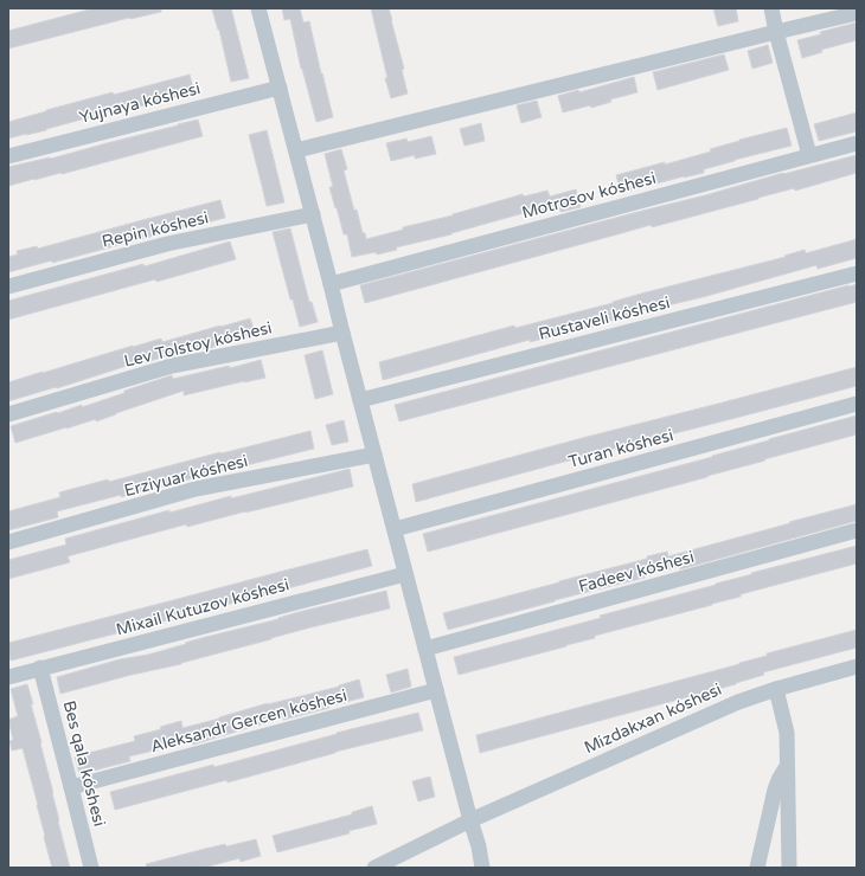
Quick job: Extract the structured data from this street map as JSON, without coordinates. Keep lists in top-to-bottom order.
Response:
{
  "streets": {
    "street": [
      "Yujnaya kóshesi",
      "Motrosov kóshesi",
      "Repin kóshesi",
      "Rustaveli kóshesi",
      "Lev Tolstoy kóshesi",
      "Turan kóshesi",
      "Erziyuar kóshesi",
      "Fadeev kóshesi",
      "Mixail Kutuzov kóshesi",
      "Mizdakxan kóshesi",
      "Aleksandr Gercen kóshesi",
      "Bes qala kóshesi"
    ]
  },
  "crossings": [
    ["Mixail Kutuzov kóshesi", "Bes qala kóshesi"],
    ["Aleksandr Gercen kóshesi", "Bes qala kóshesi"]
  ]
}
